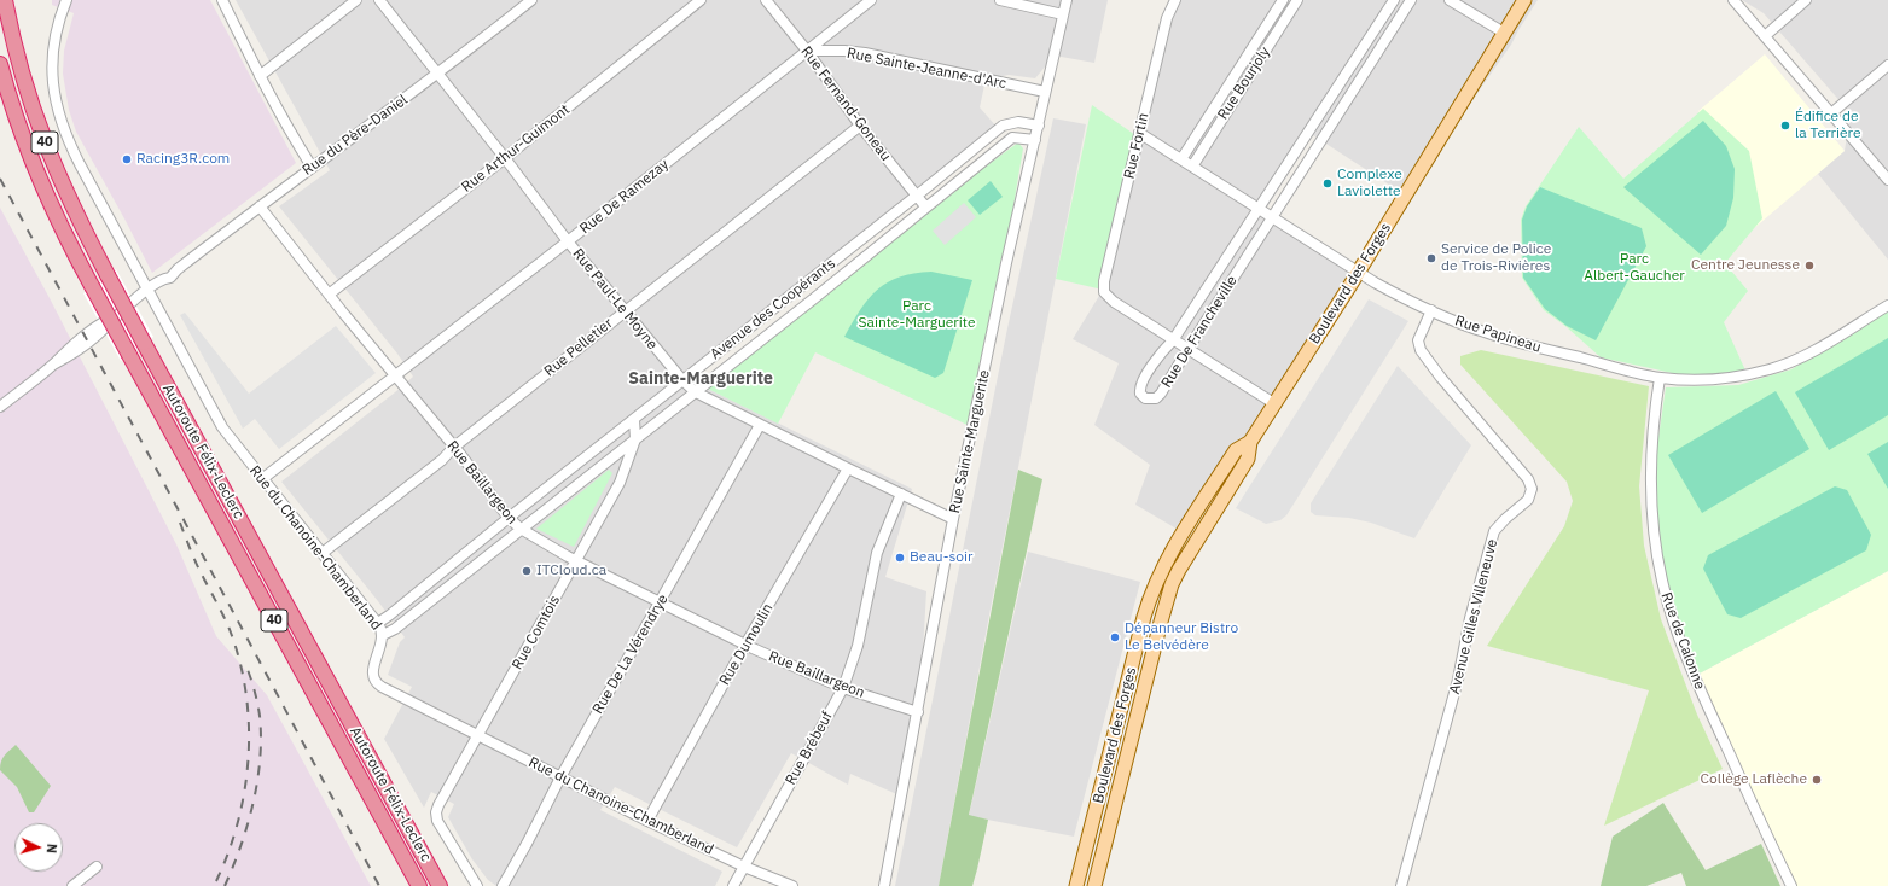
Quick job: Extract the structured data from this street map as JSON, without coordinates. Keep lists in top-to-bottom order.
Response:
{
  "streets": {
    "highway": ["40", "Autoroute Félix-Leclerc"],
    "main road": ["Boulevard des Forges"],
    "street": [
      "Rue Sainte-Jeanne-d'Arc",
      "Rue Bourjoly",
      "Rue Fernand-Goneau",
      "Rue du Père-Daniel",
      "Rue Fortin",
      "Rue Arthur-Guimont",
      "Rue De Ramezay",
      "Rue Paul-Le Moyne",
      "Avenue des Coopérants",
      "Rue De Francheville",
      "Rue Papineau",
      "Rue Pelletier",
      "Rue Sainte-Marguerite",
      "Rue Baillargeon",
      "Rue du Chanoine-Chamberland",
      "Avenue Gilles Villeneuve",
      "Rue Comtois",
      "Rue de Calonne",
      "Rue Dumoulin",
      "Rue De La Vérendrye",
      "Rue Brébeuf"
    ]
  },
  "crossings": [
    ["Rue Sainte-Jeanne-d'Arc", "Rue Fernand-Goneau"],
    ["Rue Sainte-Jeanne-d'Arc", "Rue De Ramezay"],
    ["Rue Sainte-Jeanne-d'Arc", "Rue Sainte-Marguerite"],
    ["Rue Bourjoly", "Rue Papineau"],
    ["Rue Fernand-Goneau", "Rue De Ramezay"],
    ["Rue Fernand-Goneau", "Avenue des Coopérants"],
    ["Rue Fernand-Goneau", "Rue Pelletier"],
    ["Rue du Père-Daniel", "Rue Paul-Le Moyne"],
    ["Rue du Père-Daniel", "Rue Baillargeon"],
    ["Rue du Père-Daniel", "Rue du Chanoine-Chamberland"],
    ["Rue Fortin", "Rue De Francheville"],
    ["Rue Fortin", "Rue Papineau"],
    ["Rue Arthur-Guimont", "Rue Paul-Le Moyne"],
    ["Rue Arthur-Guimont", "Rue Baillargeon"],
    ["Rue De Ramezay", "Rue Paul-Le Moyne"],
    ["Rue De Ramezay", "Rue Baillargeon"],
    ["Rue De Ramezay", "Rue du Chanoine-Chamberland"],
    ["Boulevard des Forges", "Rue Papineau"],
    ["Rue Paul-Le Moyne", "Avenue des Coopérants"],
    ["Rue Paul-Le Moyne", "Rue Pelletier"],
    ["Rue Paul-Le Moyne", "Rue Sainte-Marguerite"],
    ["Rue Paul-Le Moyne", "Rue Dumoulin"],
    ["Rue Paul-Le Moyne", "Rue De La Vérendrye"],
    ["Rue Paul-Le Moyne", "Rue Brébeuf"],
    ["Avenue des Coopérants", "Rue Sainte-Marguerite"],
    ["Avenue des Coopérants", "Rue Baillargeon"],
    ["Avenue des Coopérants", "Rue du Chanoine-Chamberland"],
    ["Avenue des Coopérants", "Rue Comtois"],
    ["Rue De Francheville", "Rue Papineau"],
    ["Rue Papineau", "Avenue Gilles Villeneuve"],
    ["Rue Papineau", "Rue de Calonne"],
    ["Rue Pelletier", "Rue Baillargeon"],
    ["Rue Pelletier", "Rue du Chanoine-Chamberland"],
    ["Rue Sainte-Marguerite", "Rue Baillargeon"],
    ["Rue Baillargeon", "Rue Comtois"],
    ["Rue Baillargeon", "Rue Dumoulin"],
    ["Rue Baillargeon", "Rue De La Vérendrye"],
    ["Rue Baillargeon", "Rue Brébeuf"],
    ["Rue du Chanoine-Chamberland", "Rue Comtois"],
    ["Rue du Chanoine-Chamberland", "Rue Dumoulin"],
    ["Rue du Chanoine-Chamberland", "Rue De La Vérendrye"],
    ["Rue du Chanoine-Chamberland", "Rue Brébeuf"]
  ],
  "districts": ["Sainte-Marguerite"],
  "parks": ["Parc Albert-Gaucher", "Parc Sainte-Marguerite"],
  "places": [
    "Édifice de la Terrière",
    "Racing3R.com",
    "Complexe Laviolette",
    "Service de Police de Trois-Rivières",
    "Centre Jeunesse",
    "Beau-soir",
    "ITCloud.ca",
    "Dépanneur Bistro Le Belvédère",
    "Collège Laflèche"
  ],
  "north": "right"
}
